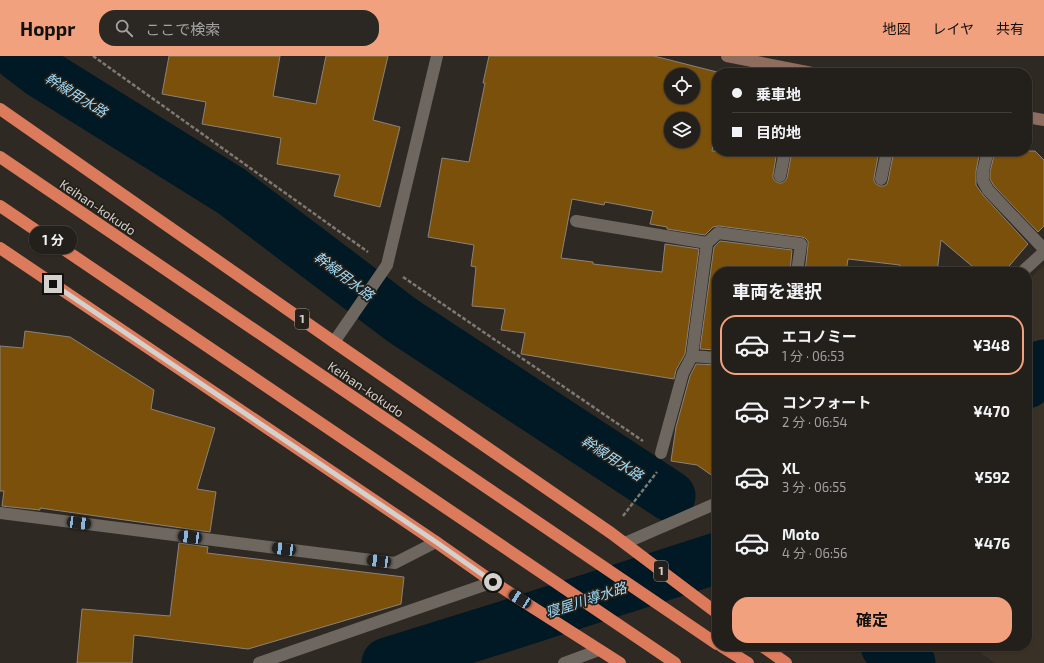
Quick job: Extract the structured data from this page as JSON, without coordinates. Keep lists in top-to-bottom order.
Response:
{
  "streets": {
    "highway": ["Keihan-kokudo", "1"]
  },
  "water": ["幹線用水路", "寝屋川導水路"],
  "page": {
    "header": "Hoppr",
    "search": "ここで検索",
    "nav": ["地図", "レイヤ", "共有"],
    "banner": ["乗車地", "目的地"],
    "bubble": "1 分",
    "heading": "車両を選択",
    "list": [
      {
        "name": "エコノミー",
        "note": "1 分 · 06:53",
        "value": "¥348"
      },
      {
        "name": "コンフォート",
        "note": "2 分 · 06:54",
        "value": "¥470"
      },
      {
        "name": "XL",
        "note": "3 分 · 06:55",
        "value": "¥592"
      },
      {
        "name": "Moto",
        "note": "4 分 · 06:56",
        "value": "¥476"
      }
    ],
    "buttons": "確定"
  }
}
